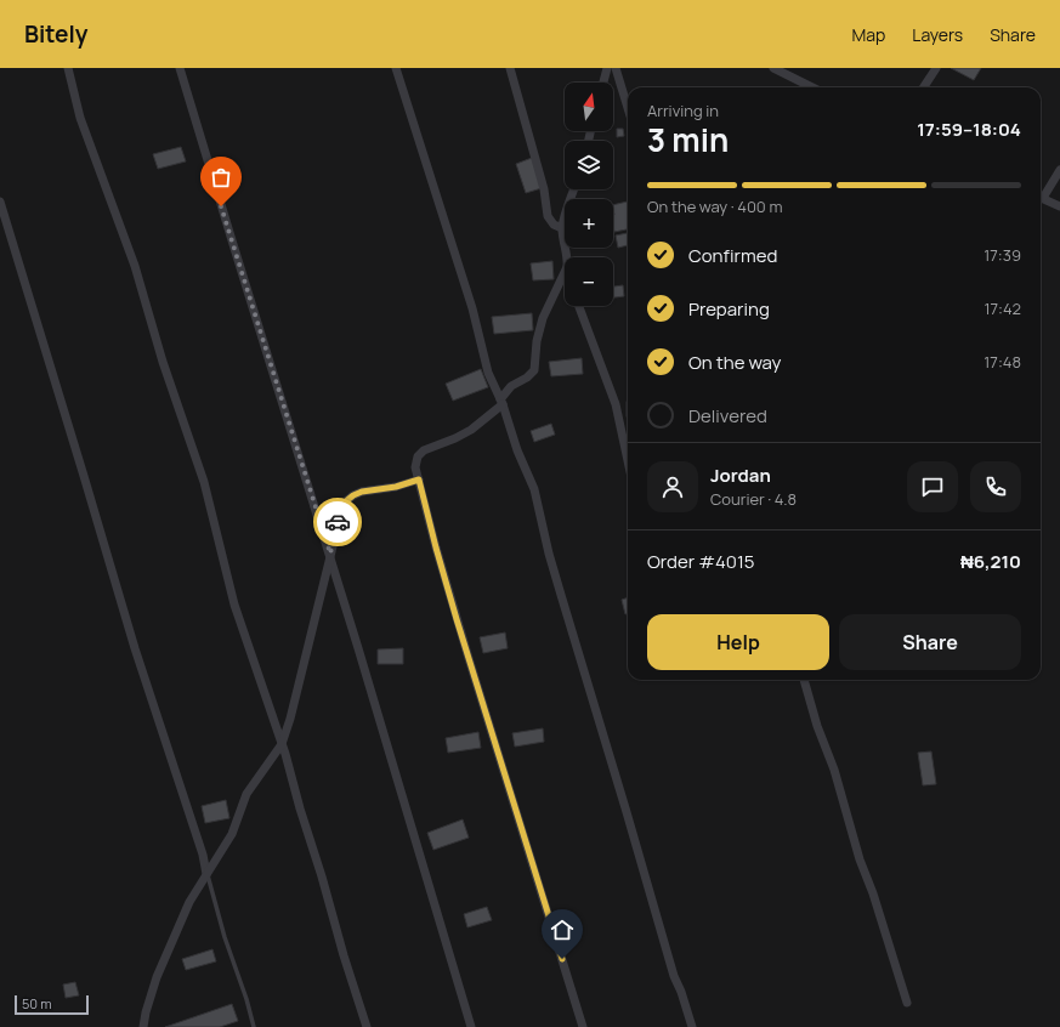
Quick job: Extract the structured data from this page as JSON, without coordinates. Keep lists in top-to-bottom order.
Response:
{
  "scale_bar": "50 m",
  "north": "top",
  "page": {
    "header": "Bitely",
    "nav": ["Map", "Layers", "Share"],
    "map_buttons": ["+", "−"],
    "heading": ["3 min", "Arriving in", "17:59–18:04"],
    "panel": [
      "Jordan",
      "Courier · 4.8",
      "Order #4015",
      "₦6,210"
    ],
    "bar": "On the way · 400 m",
    "list": [
      ["Confirmed", "17:39"],
      ["Preparing", "17:42"],
      ["On the way", "17:48"],
      "Delivered"
    ],
    "buttons": ["Help", "Share"],
    "scale": "50 m"
  }
}
